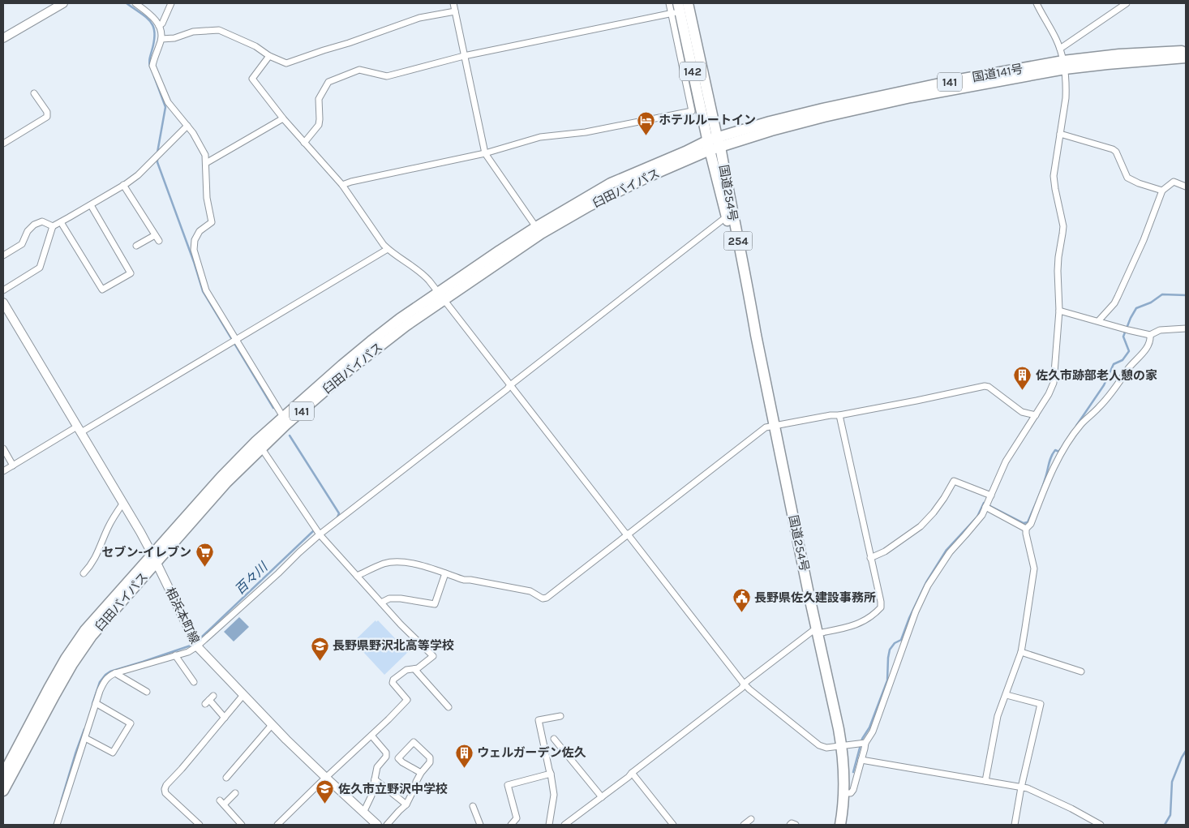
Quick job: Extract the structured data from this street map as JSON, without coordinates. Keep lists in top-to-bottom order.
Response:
{
  "streets": {
    "highway": [
      "142",
      "国道141号",
      "141",
      "臼田バイパス",
      "国道254号",
      "254"
    ],
    "main road": ["相浜本町線"]
  },
  "crossings": [
    ["142", "国道141号"],
    ["142", "臼田バイパス"],
    ["142", "国道254号"],
    ["国道141号", "臼田バイパス"],
    ["国道141号", "国道254号"],
    ["臼田バイパス", "国道254号"],
    ["臼田バイパス", "相浜本町線"]
  ],
  "water": ["百々川"],
  "places": {
    "hotel": ["ホテルルートイン"],
    "building": ["佐久市跡部老人憩の家", "ウェルガーデン佐久"],
    "supermarket": ["セブン-イレブン"],
    "public building": ["長野県佐久建設事務所"],
    "school or university": ["長野県野沢北高等学校", "佐久市立野沢中学校"]
  }
}
